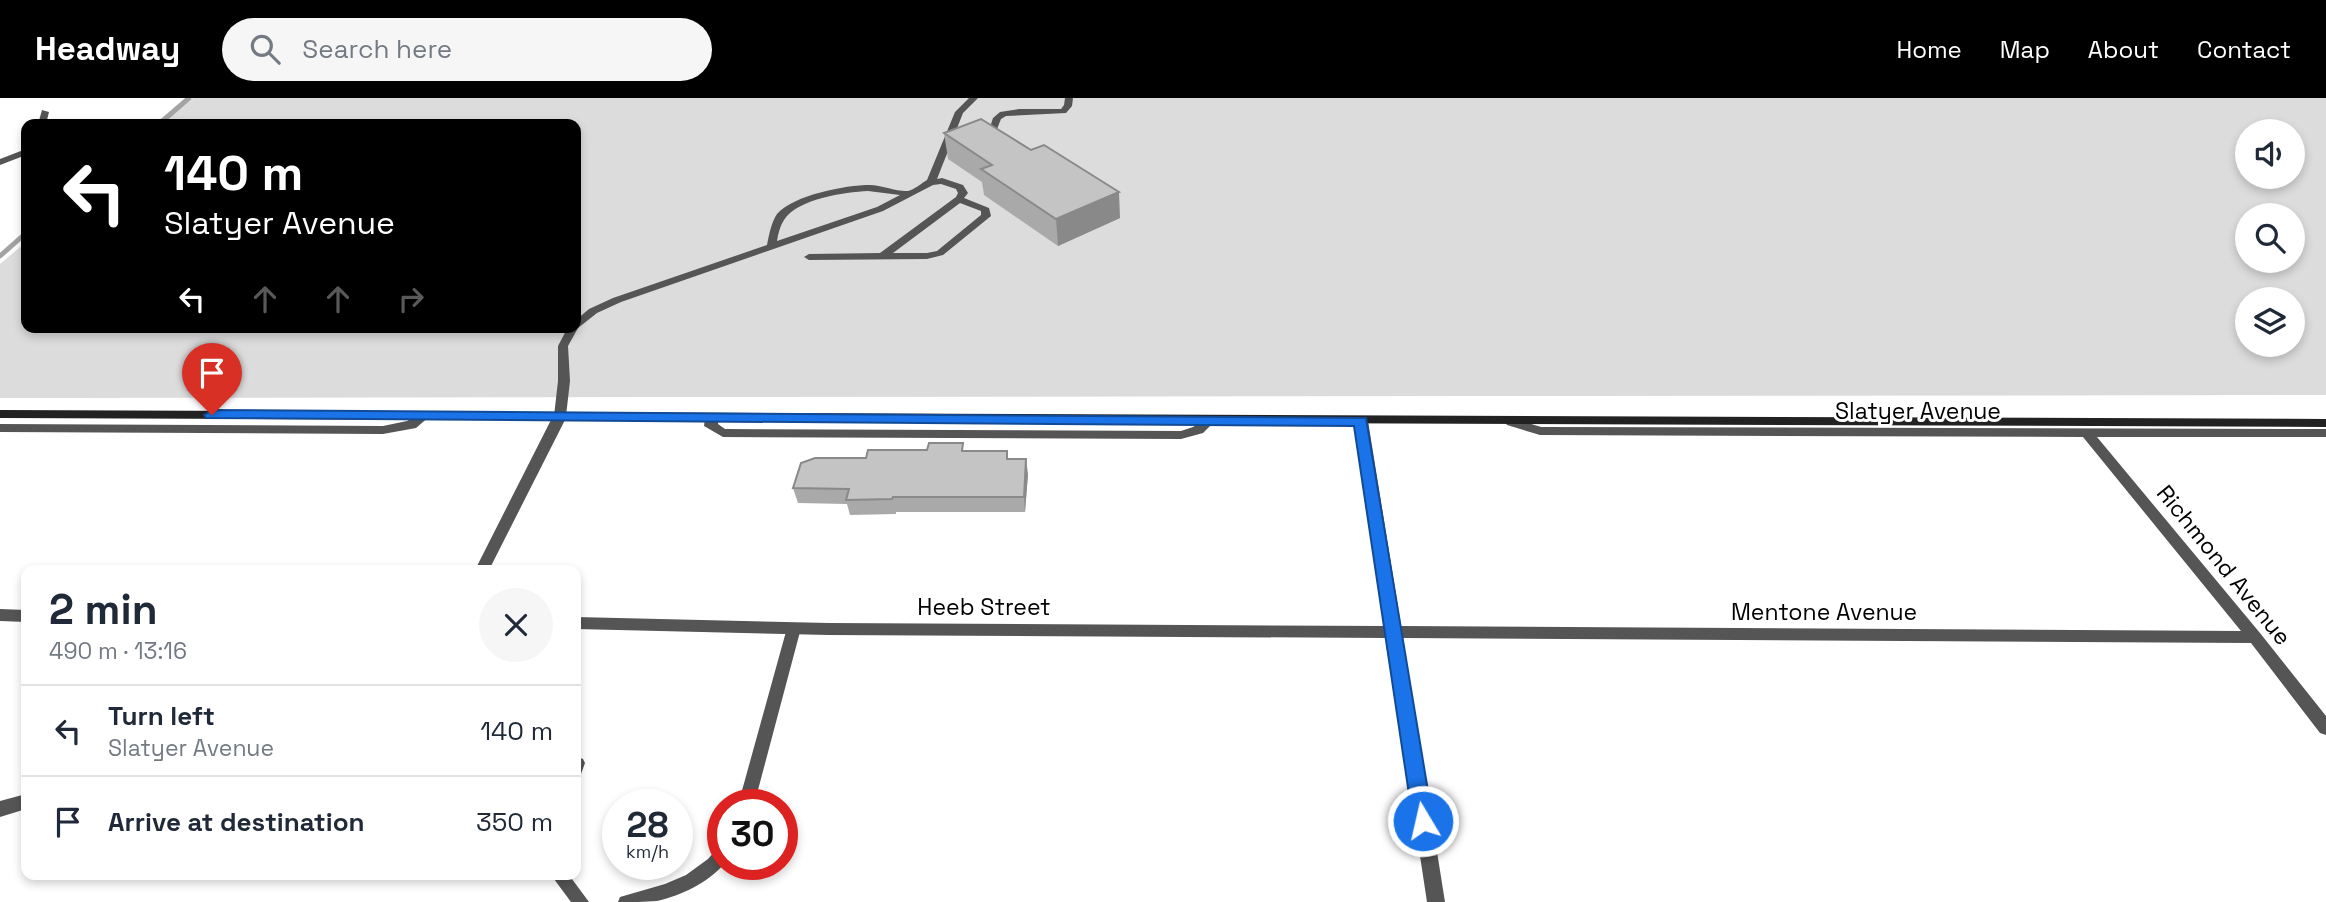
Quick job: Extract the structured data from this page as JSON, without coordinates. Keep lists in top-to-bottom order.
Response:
{
  "streets": {
    "main road": ["Slatyer Avenue"],
    "street": ["Richmond Avenue", "Heeb Street", "Mentone Avenue"]
  },
  "crossings": [
    ["Slatyer Avenue", "Richmond Avenue"],
    ["Richmond Avenue", "Mentone Avenue"],
    ["Heeb Street", "Mentone Avenue"]
  ],
  "page": {
    "header": "Headway",
    "search": "Search here",
    "nav": [
      "Home",
      "Map",
      "About",
      "Contact"
    ],
    "turn": ["140 m", "Slatyer Avenue"],
    "heading": ["2 min", "490 m · 13:16"],
    "list": [
      {
        "name": "Turn left",
        "note": "Slatyer Avenue",
        "value": "140 m"
      },
      {
        "name": "Arrive at destination",
        "value": "350 m"
      }
    ],
    "speed": "28 km/h",
    "limit": "30"
  }
}
